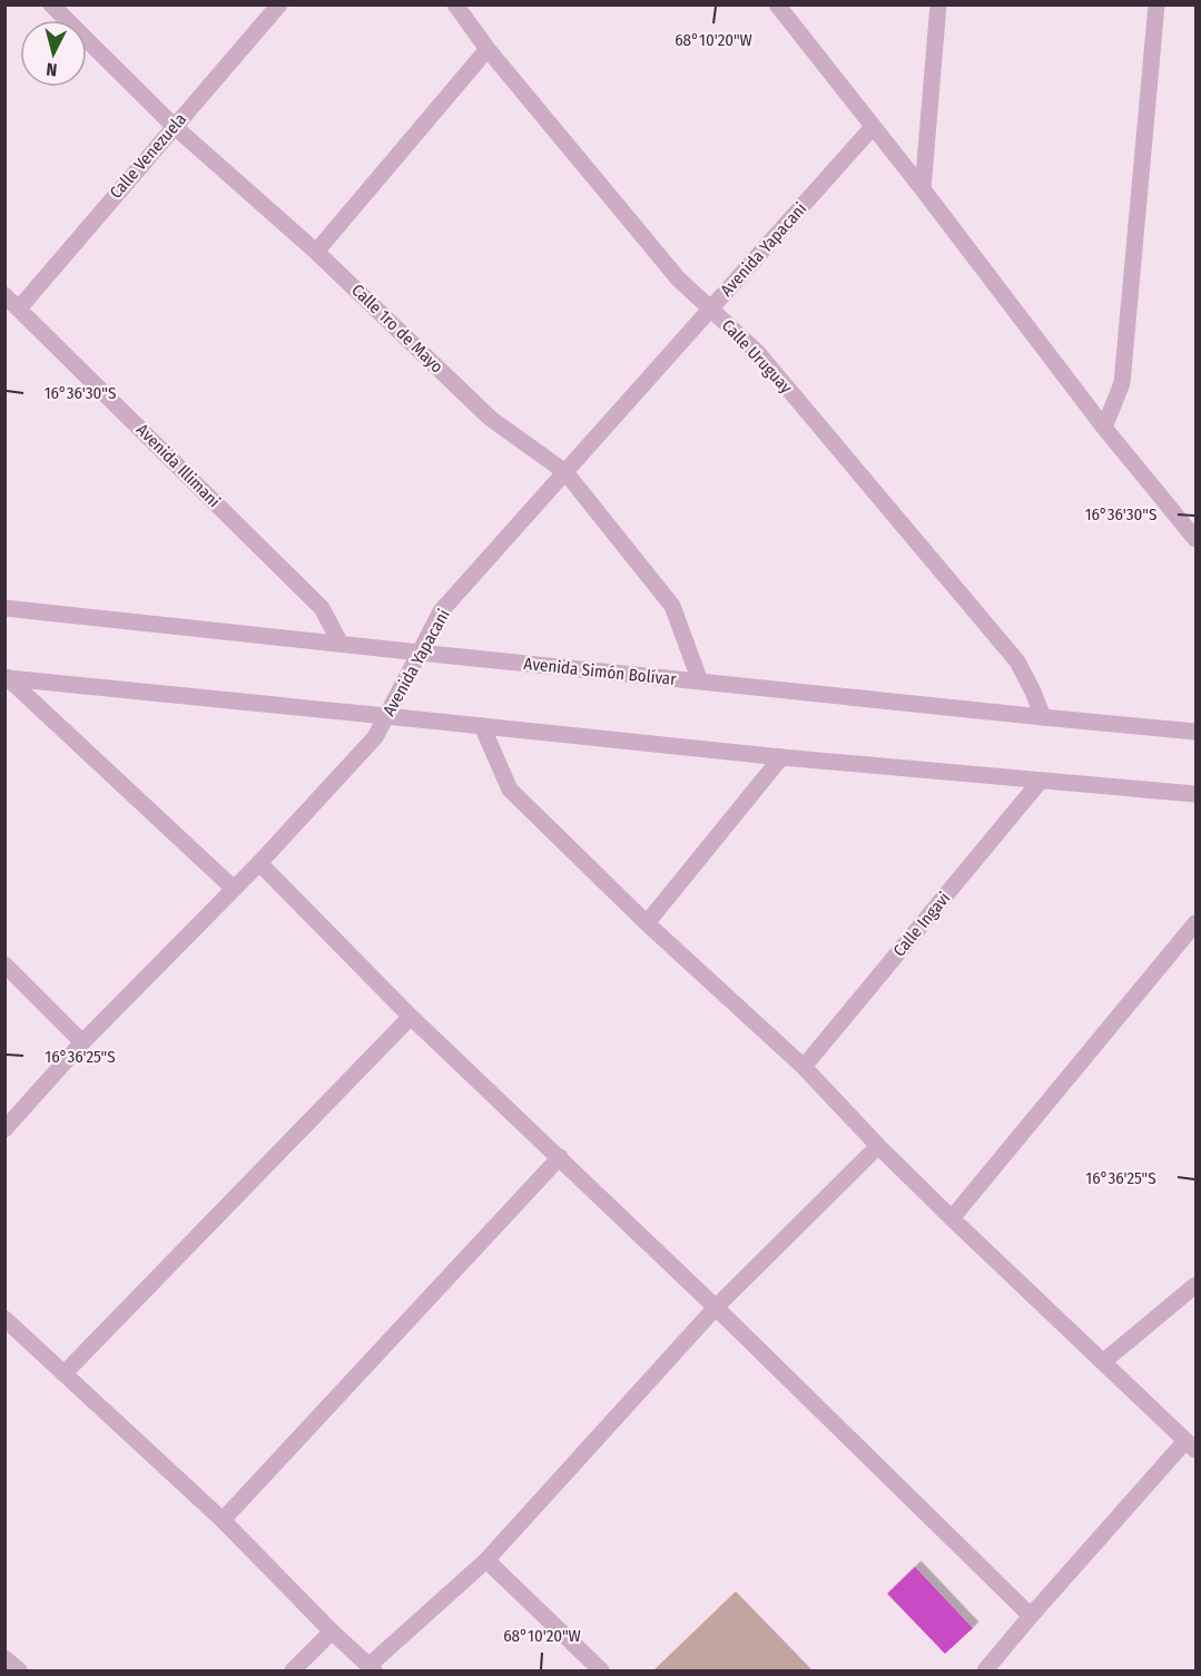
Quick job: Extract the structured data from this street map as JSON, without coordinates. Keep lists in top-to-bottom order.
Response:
{
  "streets": {
    "street": [
      "Calle Venezuela",
      "Avenida Yapacani",
      "Calle 1ro de Mayo",
      "Calle Uruguay",
      "Avenida Illimani",
      "Avenida Simón Bolívar",
      "Calle Ingavi"
    ]
  },
  "crossings": [
    ["Calle Venezuela", "Calle 1ro de Mayo"],
    ["Calle Venezuela", "Avenida Illimani"],
    ["Avenida Yapacani", "Calle 1ro de Mayo"],
    ["Avenida Yapacani", "Calle Uruguay"],
    ["Avenida Yapacani", "Avenida Simón Bolívar"],
    ["Calle 1ro de Mayo", "Avenida Simón Bolívar"],
    ["Calle Uruguay", "Avenida Simón Bolívar"],
    ["Avenida Illimani", "Avenida Simón Bolívar"]
  ],
  "north": "bottom",
  "coordinates": ["68°10'20\"W", "16°36'30\"S", "16°36'25\"S"]
}
